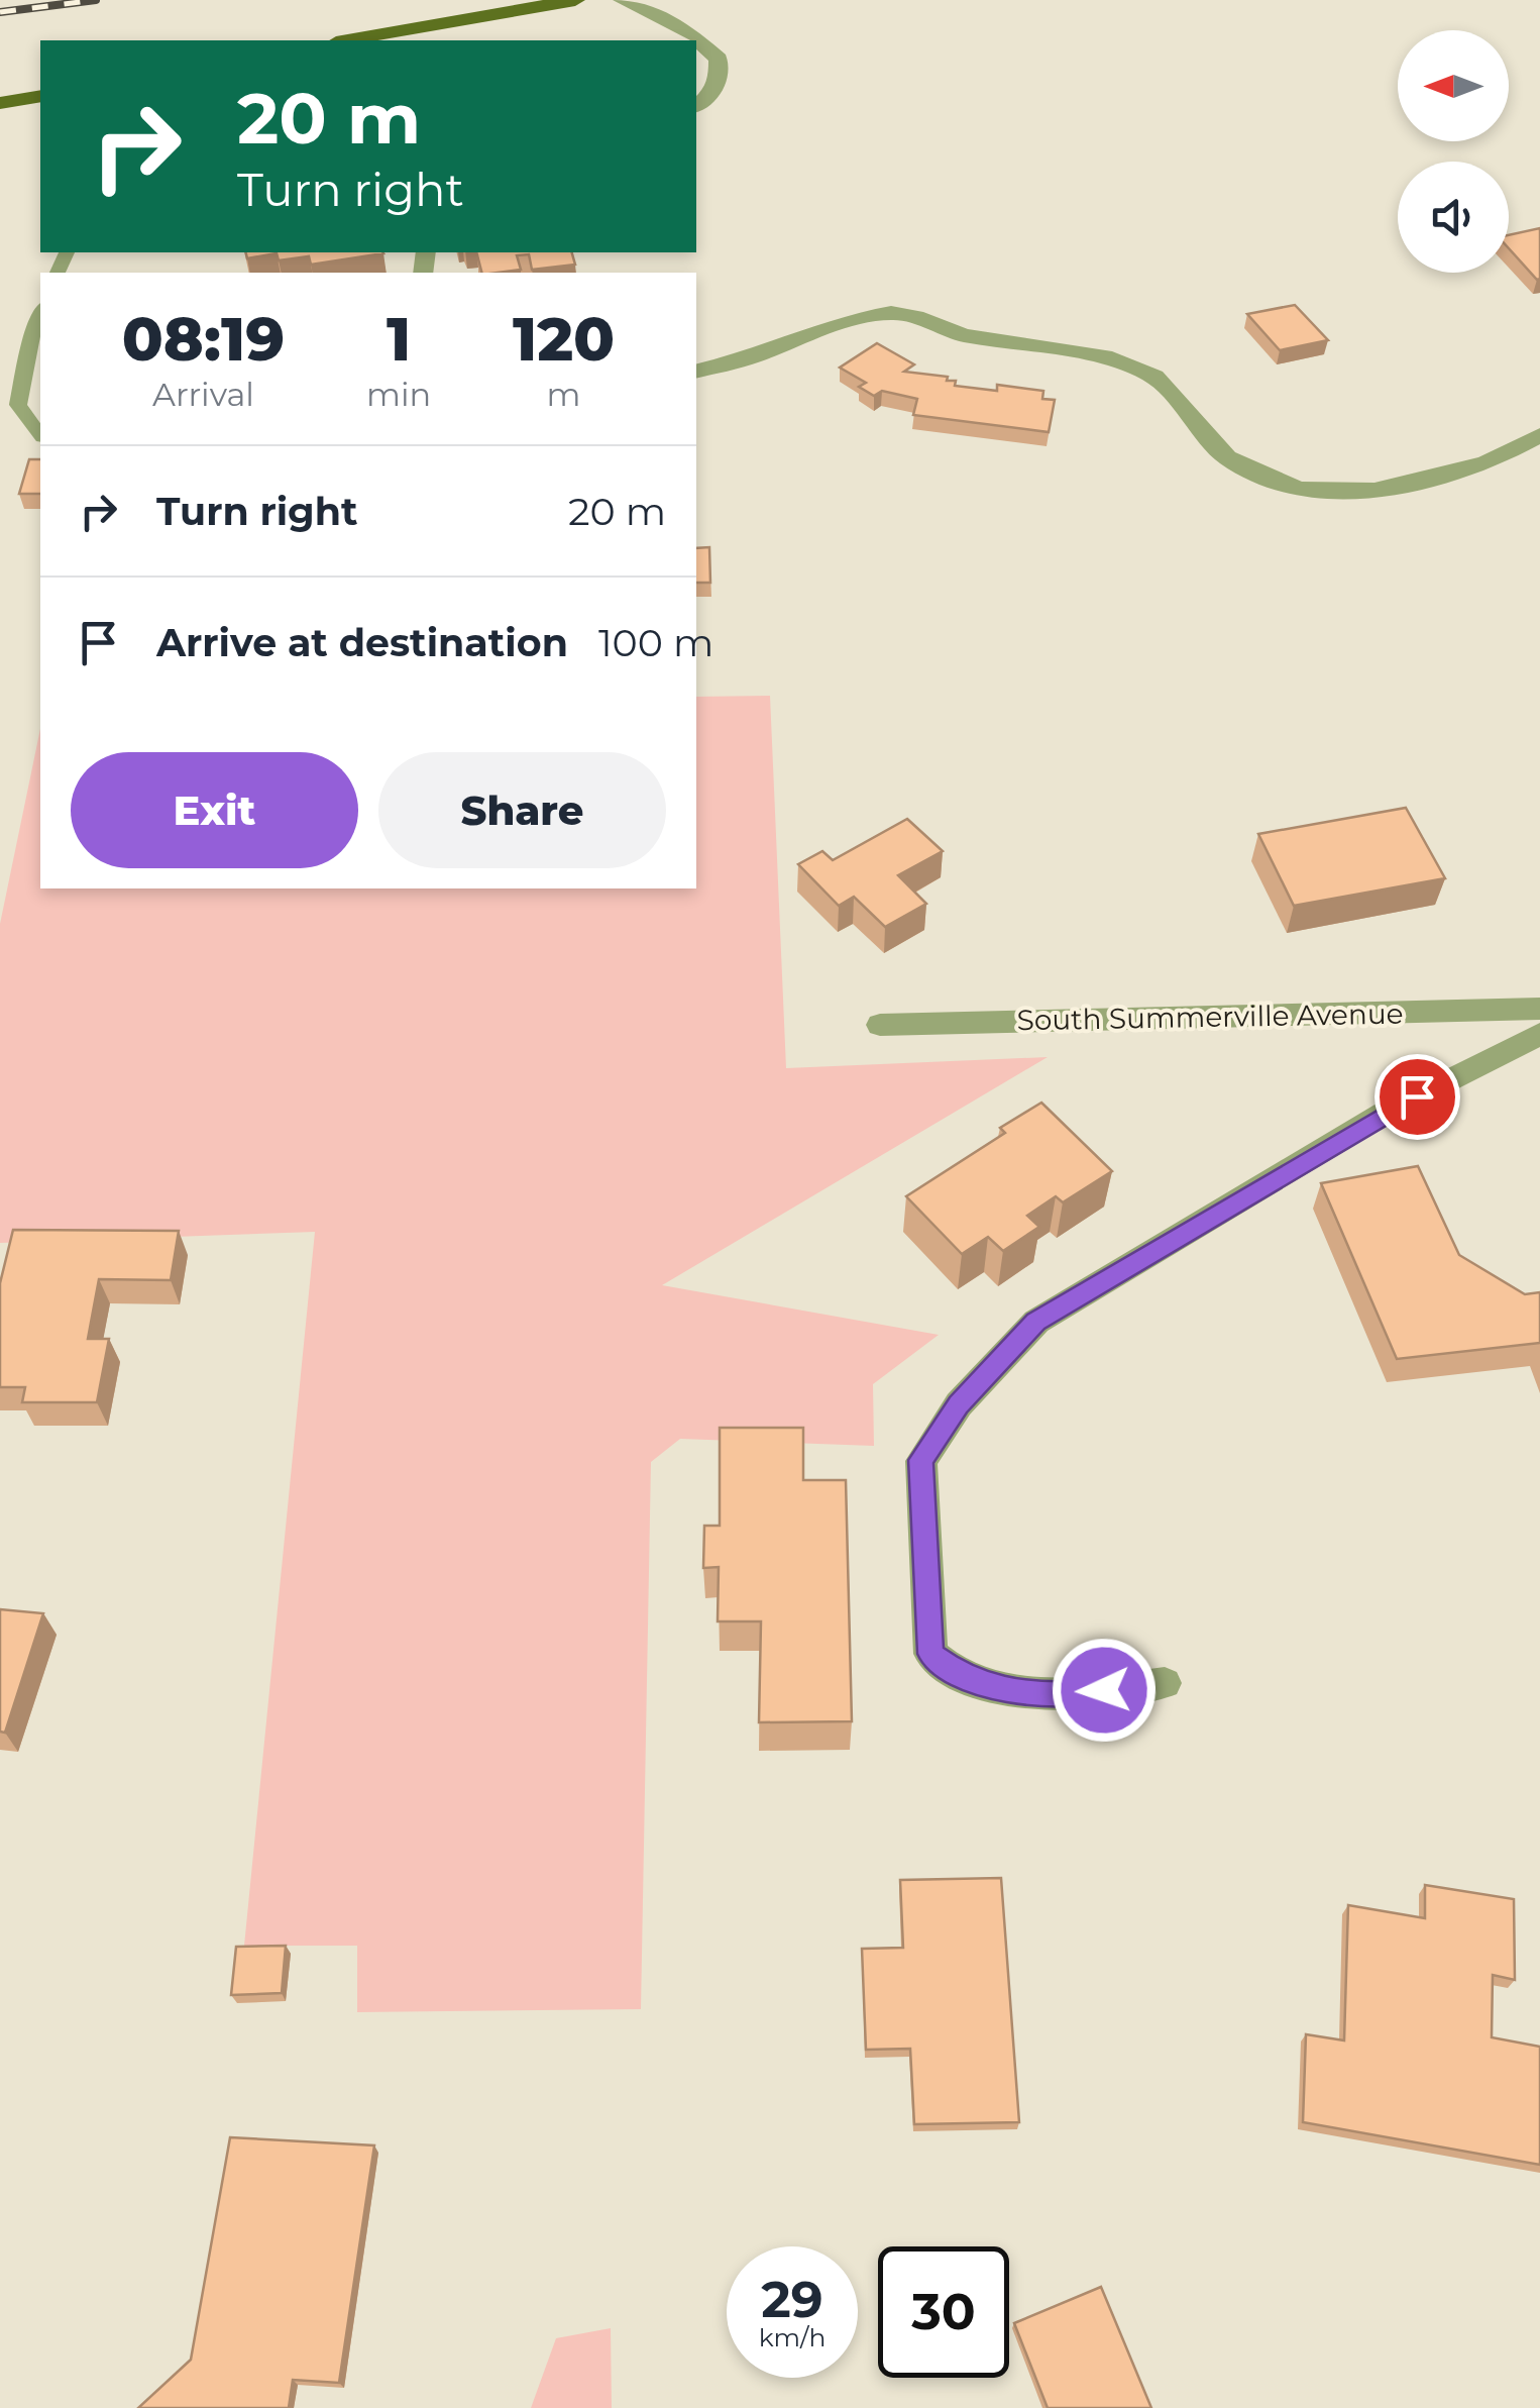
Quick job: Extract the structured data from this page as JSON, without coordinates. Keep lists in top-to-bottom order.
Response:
{
  "streets": {
    "street": ["South Summerville Avenue"]
  },
  "north": "left",
  "page": {
    "turn": ["20 m", "Turn right"],
    "eta": [
      "08:19",
      "Arrival",
      "1",
      "min",
      "120",
      "m"
    ],
    "list": [
      {
        "name": "Turn right",
        "value": "20 m"
      },
      {
        "name": "Arrive at destination",
        "value": "100 m"
      }
    ],
    "buttons": ["Exit", "Share"],
    "speed": "29 km/h",
    "limit": "30"
  }
}
